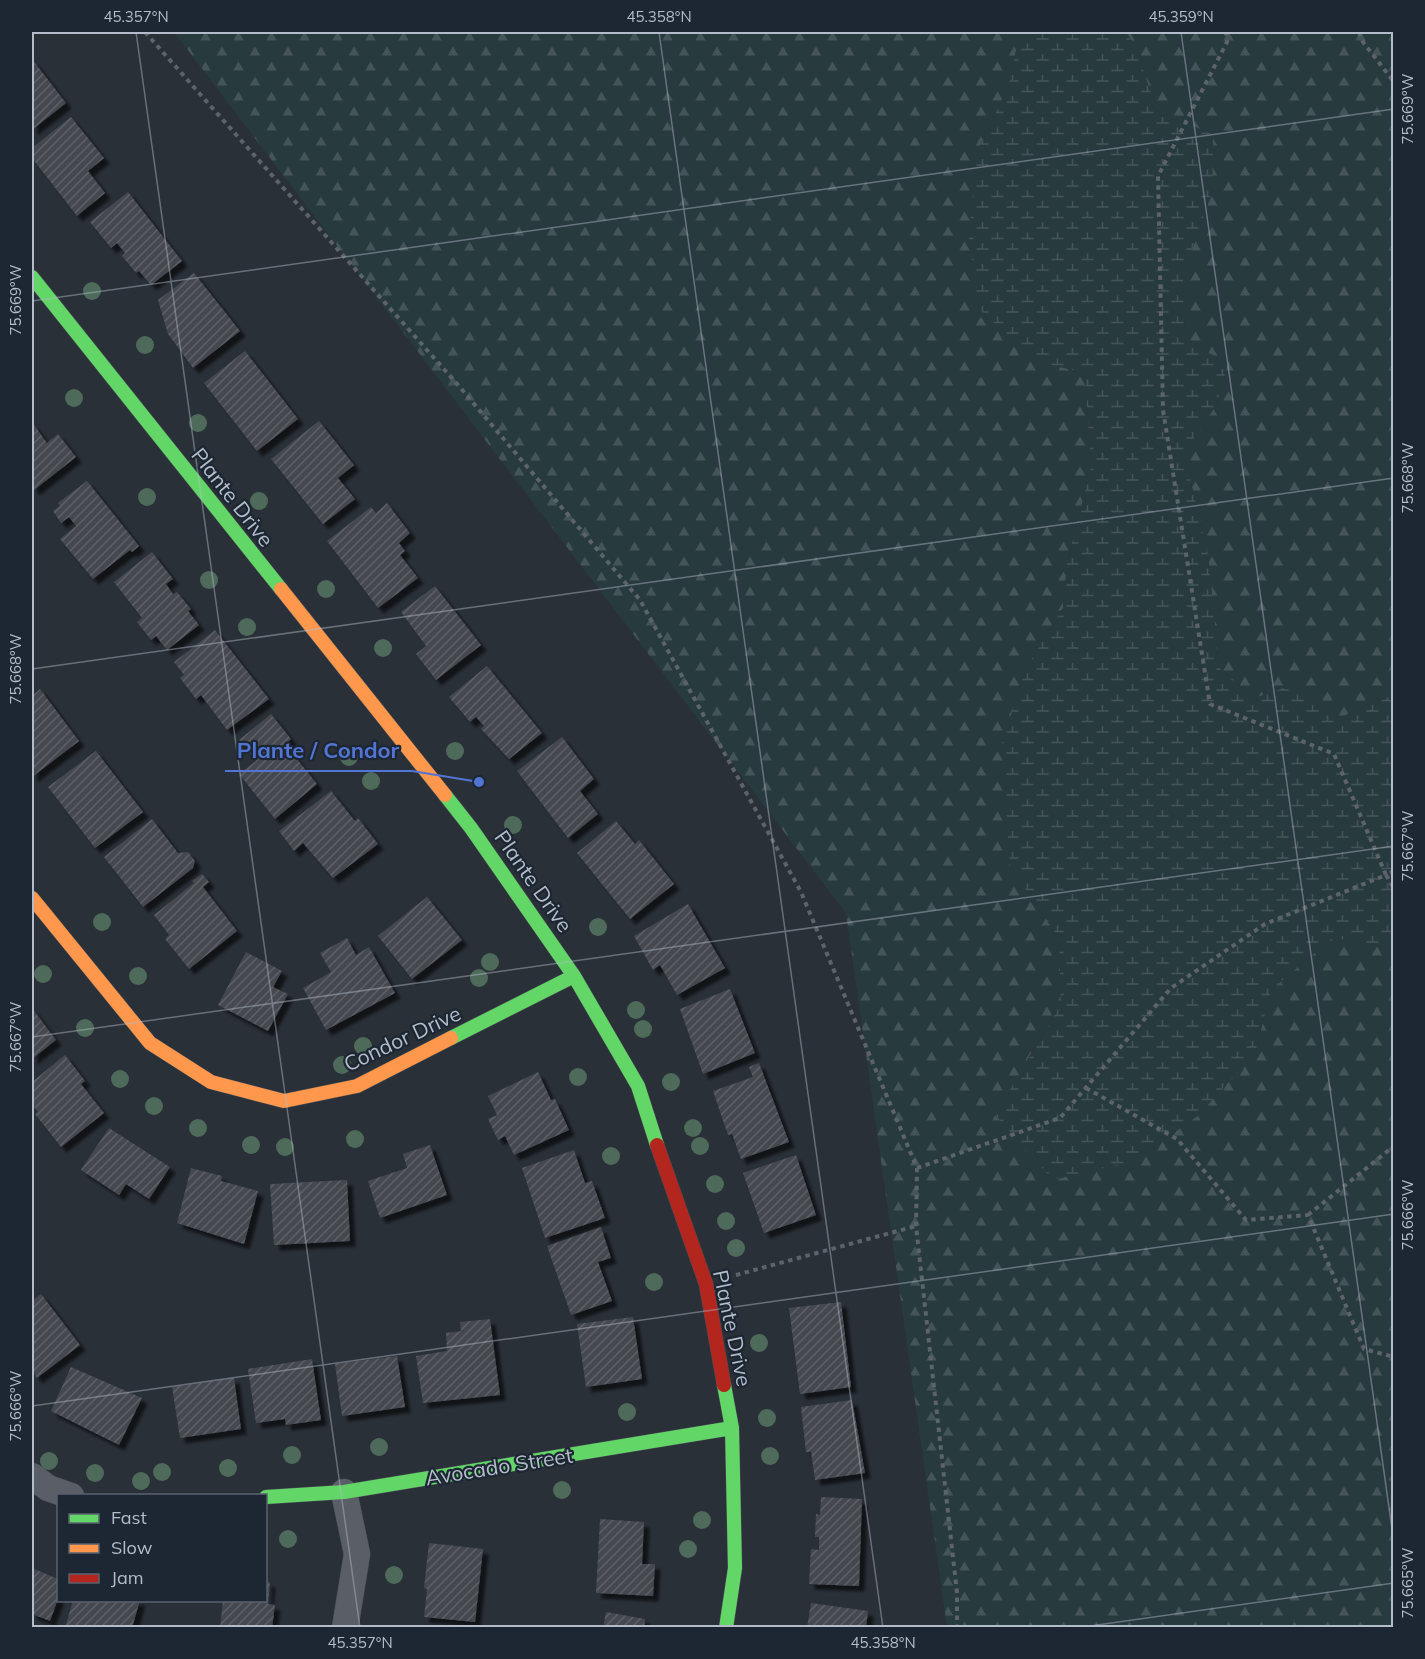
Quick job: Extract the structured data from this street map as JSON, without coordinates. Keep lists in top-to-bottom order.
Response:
{
  "streets": {
    "street": ["Plante Drive", "Condor Drive", "Avocado Street"]
  },
  "crossings": [
    ["Plante Drive", "Condor Drive"],
    ["Plante Drive", "Avocado Street"]
  ],
  "places": ["Plante / Condor"],
  "legend": ["Fast", "Slow", "Jam"],
  "coordinates": [
    "45.357°N",
    "45.358°N",
    "45.359°N",
    "75.669°W",
    "75.668°W",
    "75.667°W",
    "75.666°W",
    "75.665°W"
  ]
}
